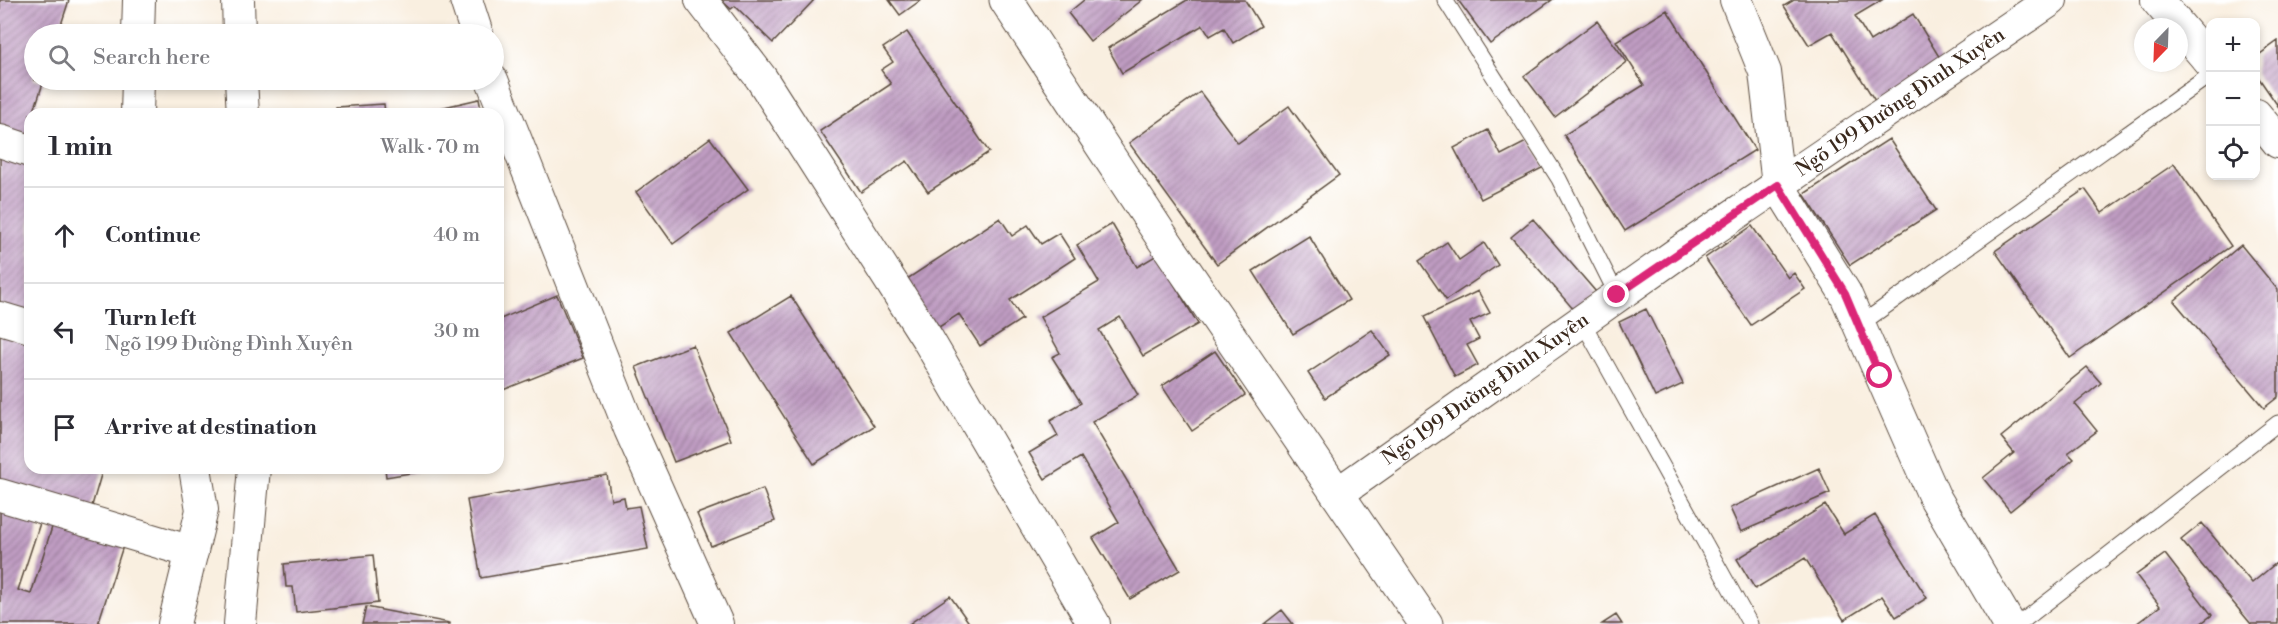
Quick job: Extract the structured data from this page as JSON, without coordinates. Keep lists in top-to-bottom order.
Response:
{
  "streets": {
    "street": ["Ngõ 199 Đường Đình Xuyên"]
  },
  "north": "bottom left",
  "page": {
    "map_buttons": ["+", "−"],
    "search": "Search here",
    "heading": ["1 min", "Walk · 70 m"],
    "list": [
      ["Continue", "40 m"],
      ["Turn left", "Ngõ 199 Đường Đình Xuyên", "30 m"],
      "Arrive at destination"
    ]
  }
}
